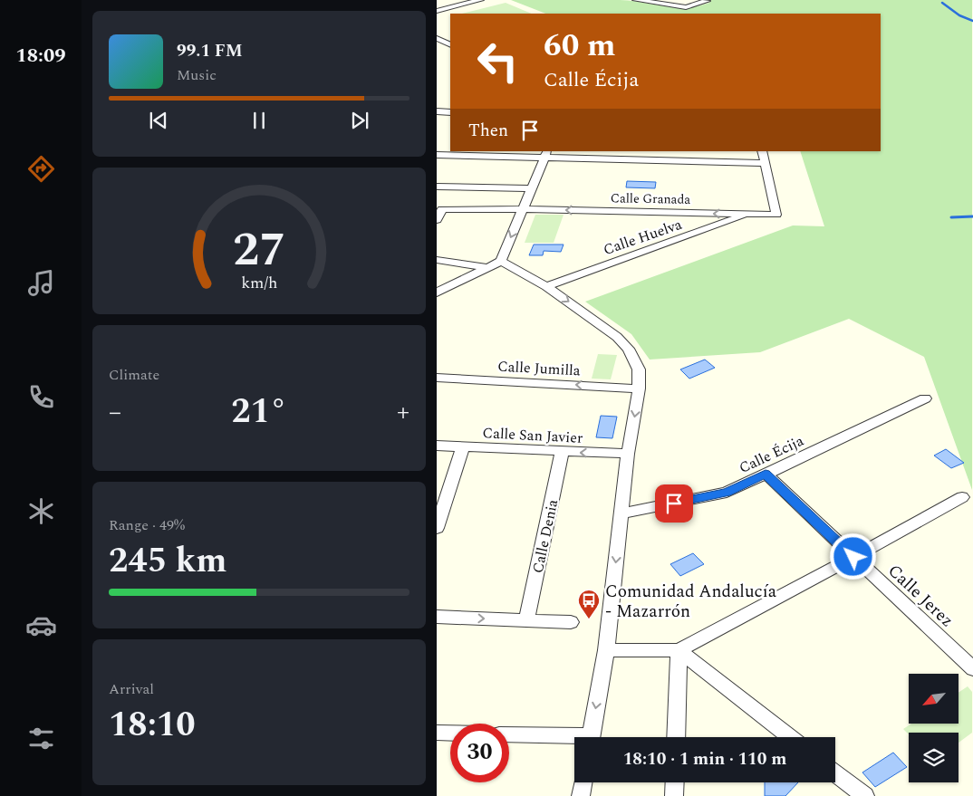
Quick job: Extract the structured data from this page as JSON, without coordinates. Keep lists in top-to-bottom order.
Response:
{
  "streets": {
    "street": [
      "Calle Granada",
      "Calle Huelva",
      "Calle Jumilla",
      "Calle San Javier",
      "Calle Écija",
      "Calle Denia",
      "Calle Jerez"
    ]
  },
  "crossings": [
    ["Calle Granada", "Calle Huelva"],
    ["Calle San Javier", "Calle Denia"],
    ["Calle Écija", "Calle Jerez"]
  ],
  "one_way": ["Calle Jumilla"],
  "places": {
    "bus stop": ["Comunidad Andalucía - Mazarrón"]
  },
  "north": "bottom left",
  "page": {
    "tabs": "18:09",
    "turn": ["60 m", "Calle Écija"],
    "song": ["99.1 FM", "Music"],
    "then": "Then",
    "tile": [
      "Climate",
      ["Range · 49%", "245 km"],
      ["Arrival", "18:10"]
    ],
    "heat": ["−", "21°", "+"],
    "limit": "30",
    "trip": "18:10 · 1 min · 110 m",
    "gauge": ["27", "km/h"]
  }
}
